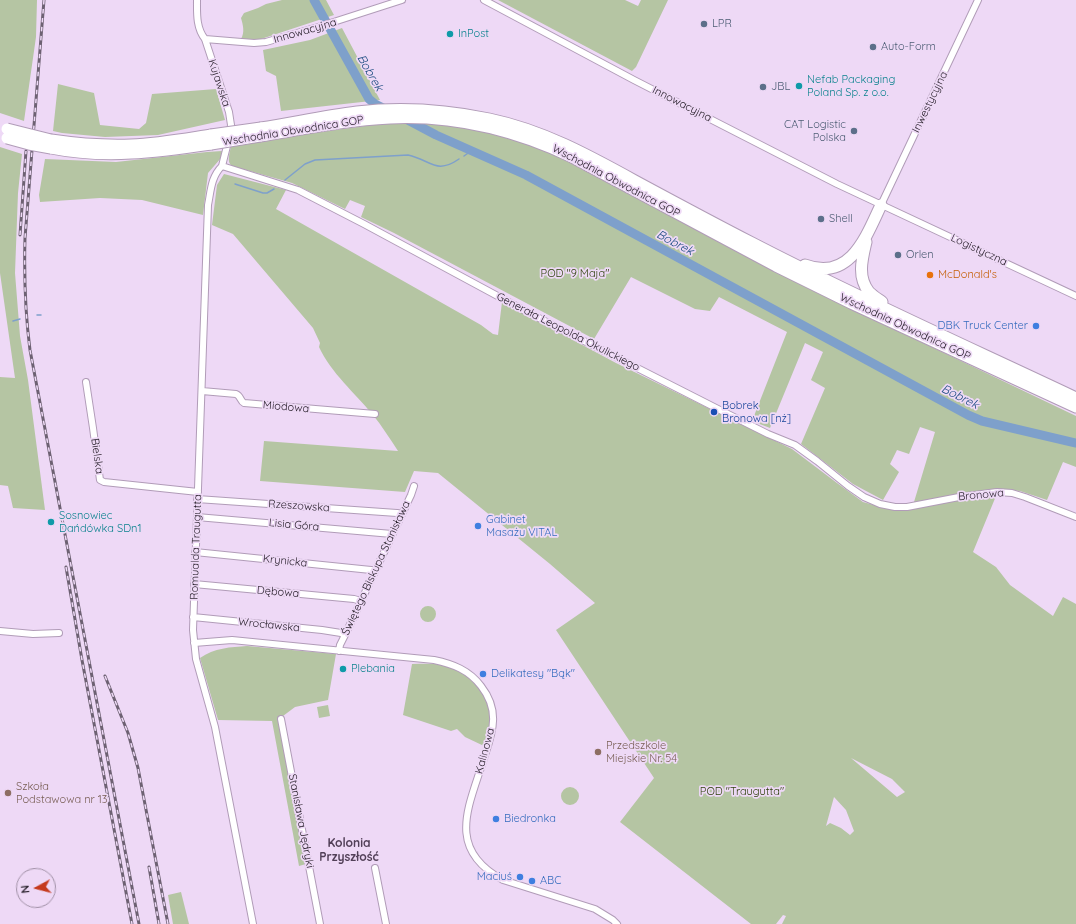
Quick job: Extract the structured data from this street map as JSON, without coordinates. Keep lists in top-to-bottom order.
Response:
{
  "streets": {
    "highway": ["Wschodnia Obwodnica GOP"],
    "street": [
      "Innowacyjna",
      "Kujawska",
      "Inwestycyjna",
      "Logistyczna",
      "Generała Leopolda Okulickiego",
      "Miodowa",
      "Bielska",
      "Bronowa",
      "Rzeszowska",
      "Lisia Góra",
      "Romualda Traugutta",
      "Krynicka",
      "Świętego Biskupa Stanisława",
      "Dębowa",
      "Wrocławska",
      "Kalinowa",
      "Stanisława Jędryki"
    ]
  },
  "crossings": [
    ["Innowacyjna", "Kujawska"],
    ["Innowacyjna", "Inwestycyjna"],
    ["Innowacyjna", "Logistyczna"],
    ["Kujawska", "Generała Leopolda Okulickiego"],
    ["Kujawska", "Romualda Traugutta"],
    ["Inwestycyjna", "Logistyczna"],
    ["Generała Leopolda Okulickiego", "Bronowa"],
    ["Generała Leopolda Okulickiego", "Romualda Traugutta"],
    ["Miodowa", "Romualda Traugutta"],
    ["Bielska", "Romualda Traugutta"],
    ["Rzeszowska", "Romualda Traugutta"],
    ["Rzeszowska", "Świętego Biskupa Stanisława"],
    ["Lisia Góra", "Romualda Traugutta"],
    ["Lisia Góra", "Świętego Biskupa Stanisława"],
    ["Romualda Traugutta", "Krynicka"],
    ["Romualda Traugutta", "Dębowa"],
    ["Romualda Traugutta", "Wrocławska"],
    ["Romualda Traugutta", "Kalinowa"],
    ["Krynicka", "Świętego Biskupa Stanisława"],
    ["Świętego Biskupa Stanisława", "Dębowa"],
    ["Świętego Biskupa Stanisława", "Wrocławska"],
    ["Świętego Biskupa Stanisława", "Kalinowa"]
  ],
  "districts": ["Kolonia Przyszłość"],
  "water": ["Bobrek"],
  "parks": ["POD \"9 Maja\"", "POD \"Traugutta\""],
  "places": [
    "LPR",
    "InPost",
    "Auto-Form",
    "Nefab Packaging Poland Sp. z o.o.",
    "JBL",
    "CAT Logistic Polska",
    "Shell",
    "Orlen",
    "McDonald's",
    "DBK Truck Center",
    "Bobrek Bronowa [nż]",
    "Sosnowiec Dańdówka SDn1",
    "Gabinet Masażu VITAL",
    "Plebania",
    "Delikatesy \"Bąk\"",
    "Przedszkole Miejskie Nr. 54",
    "Szkoła Podstawowa nr 13",
    "Biedronka",
    "Maciuś",
    "ABC"
  ],
  "north": "left"
}
